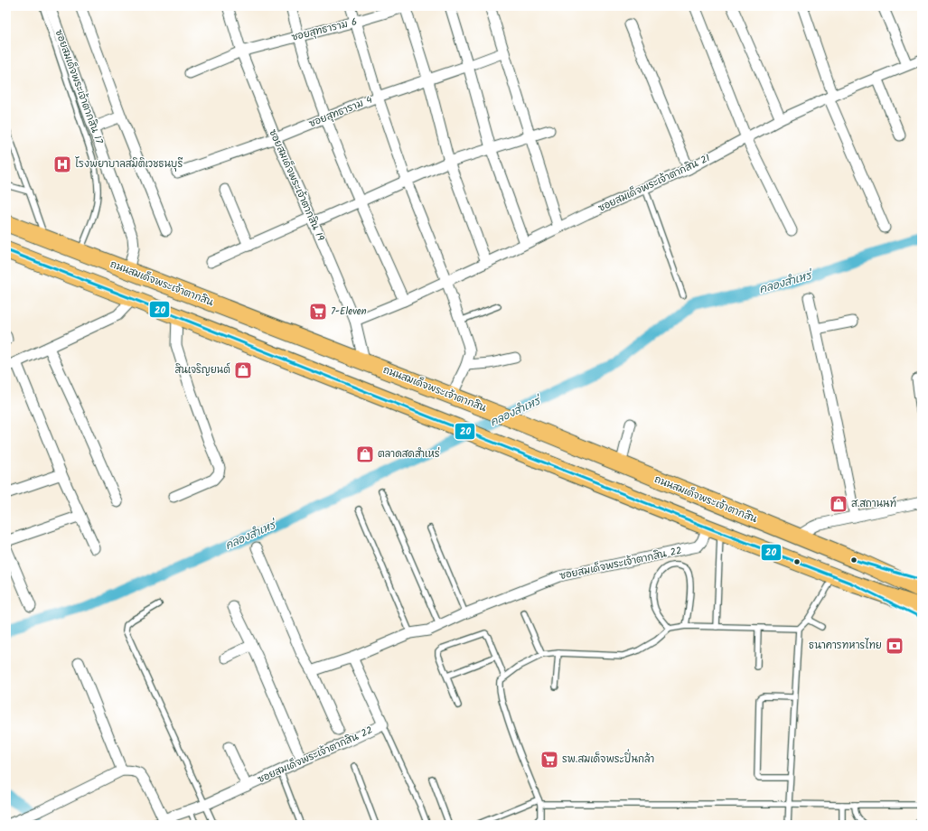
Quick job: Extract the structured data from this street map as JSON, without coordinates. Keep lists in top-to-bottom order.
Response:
{
  "streets": {
    "main road": ["ถนนสมเด็จพระเจ้าตากสิน"],
    "street": [
      "ซอยสุทธาราม 6",
      "ซอยสมเด็จพระเจ้าตากสิน 17",
      "ซอยสุทธาราม 4",
      "ซอยสมเด็จพระเจ้าตากสิน 21",
      "ซอยสมเด็จพระเจ้าตากสิน 19",
      "ซอยสมเด็จพระเจ้าตากสิน 22"
    ]
  },
  "crossings": [
    ["ซอยสุทธาราม 6", "ซอยสมเด็จพระเจ้าตากสิน 19"],
    ["ซอยสมเด็จพระเจ้าตากสิน 17", "ถนนสมเด็จพระเจ้าตากสิน"],
    ["ซอยสุทธาราม 4", "ซอยสมเด็จพระเจ้าตากสิน 19"],
    ["ซอยสมเด็จพระเจ้าตากสิน 21", "ซอยสมเด็จพระเจ้าตากสิน 19"],
    ["ซอยสมเด็จพระเจ้าตากสิน 19", "ถนนสมเด็จพระเจ้าตากสิน"]
  ],
  "water": ["คลองสำเหร่"],
  "places": {
    "hospital": ["โรงพยาบาลสมิติเวชธนบุรี"],
    "supermarket": ["7-Eleven", "รพ.สมเด็จพระปิ่นกล้า"],
    "shop": ["สินเจริญยนต์", "ตลาดสดสำเหร่", "ส.สถานนท์"],
    "bank": ["ธนาคารทหารไทย"]
  },
  "lines": ["transit line 20"]
}
